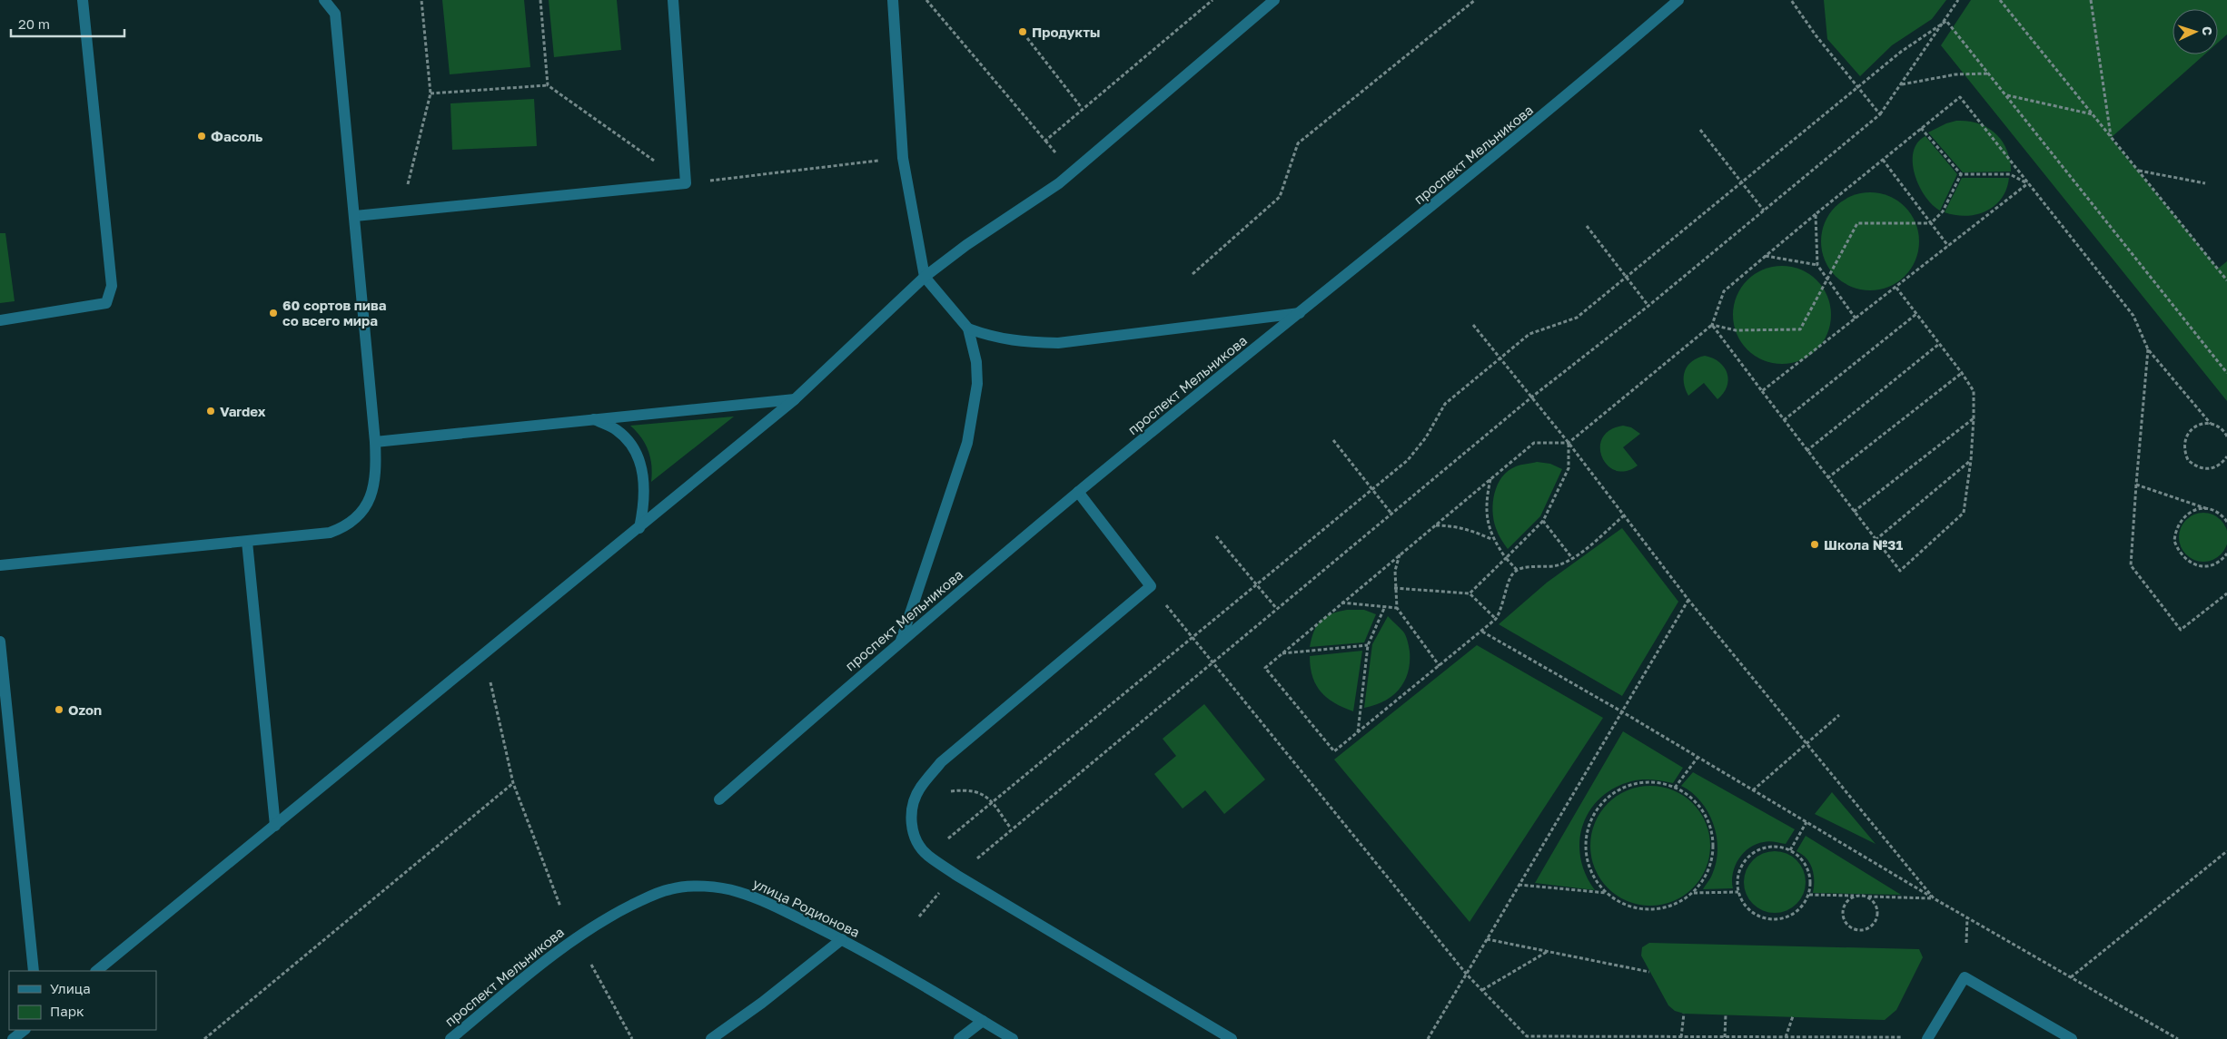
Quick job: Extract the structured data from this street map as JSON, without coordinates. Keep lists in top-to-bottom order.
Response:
{
  "streets": {
    "street": ["проспект Мельникова", "улица Родионова"]
  },
  "crossings": [
    ["проспект Мельникова", "улица Родионова"]
  ],
  "places": [
    "Продукты",
    "Фасоль",
    "60 сортов пива со всего мира",
    "Vardex",
    "Школа №31",
    "Ozon"
  ],
  "legend": ["Улица", "Парк"],
  "scale_bar": "20 m",
  "north": "right"
}
